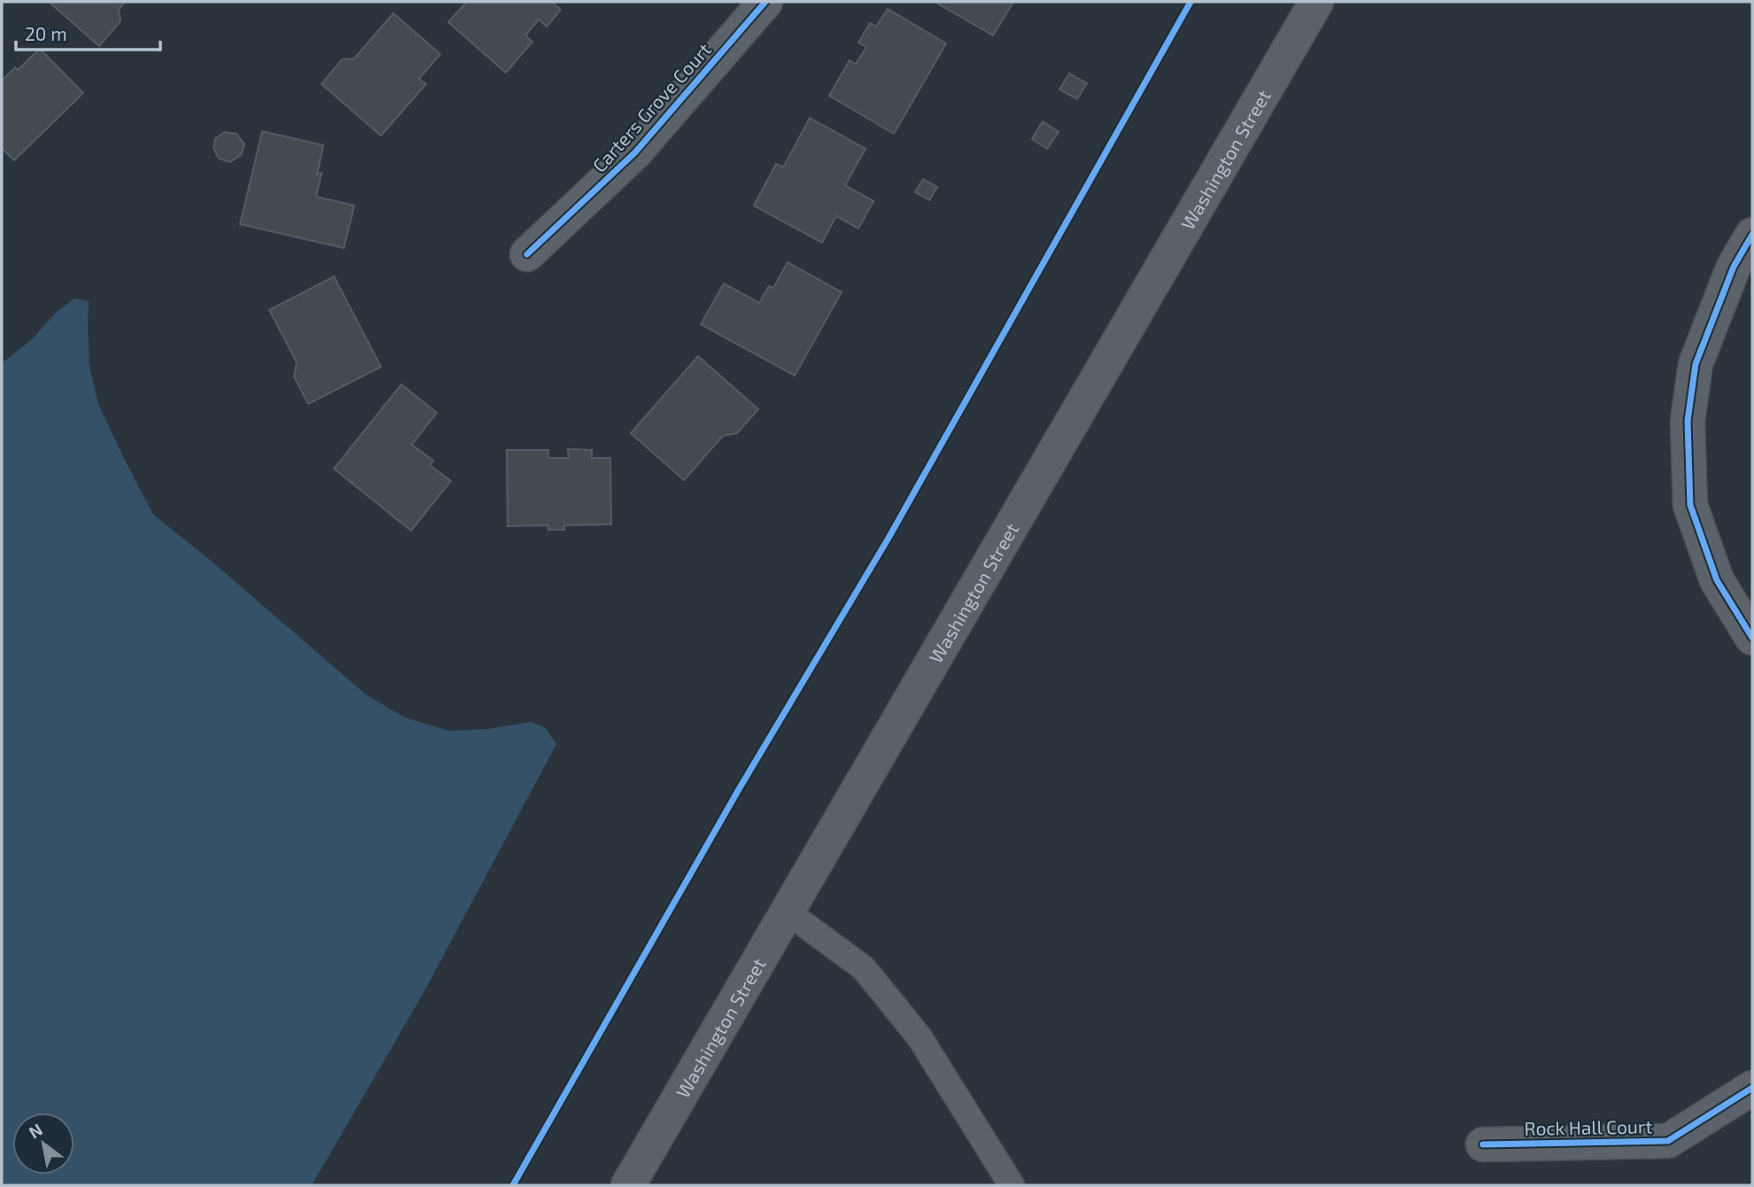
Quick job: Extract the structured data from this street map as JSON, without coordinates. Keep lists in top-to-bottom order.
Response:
{
  "streets": {
    "main road": ["Washington Street"],
    "street": ["Carters Grove Court", "Rock Hall Court"]
  },
  "scale_bar": "20 m",
  "north": "top left"
}
